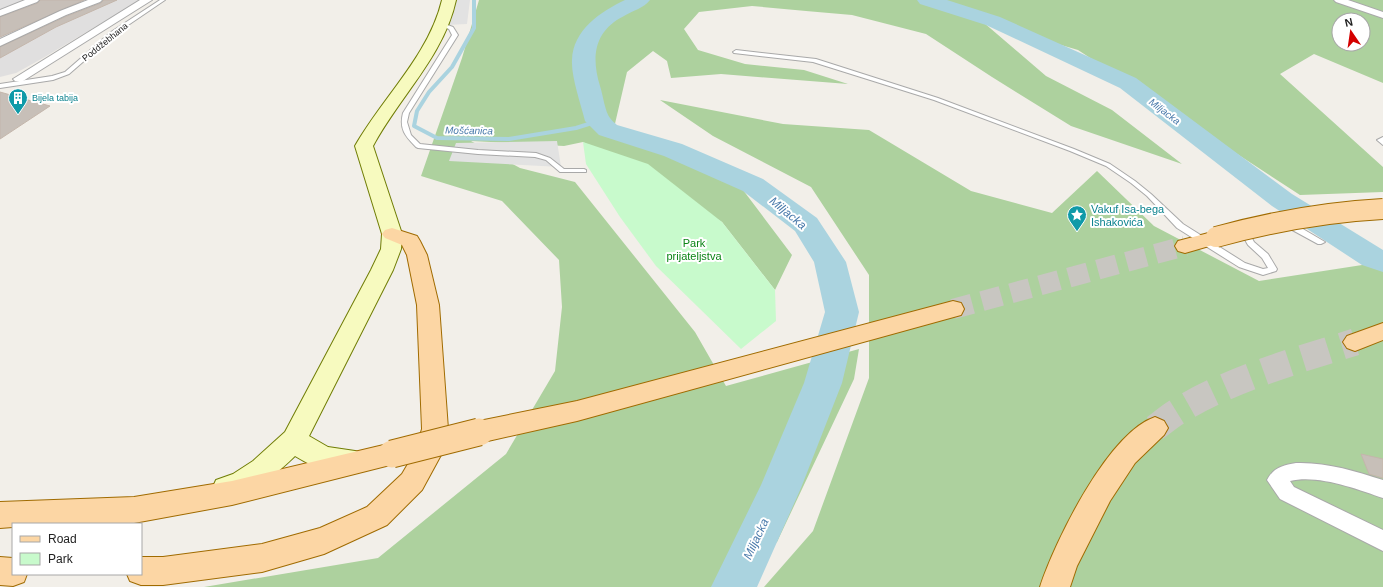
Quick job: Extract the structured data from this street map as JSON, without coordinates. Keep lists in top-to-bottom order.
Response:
{
  "streets": {
    "lane": ["Poddžebhana"]
  },
  "water": ["Miljacka", "Mošćanica"],
  "parks": ["Park prijateljstva"],
  "places": {
    "building": ["Bijela tabija"],
    "place": ["Vakuf Isa-bega Ishakovića"]
  },
  "legend": ["Road", "Park"],
  "north": "top"
}
